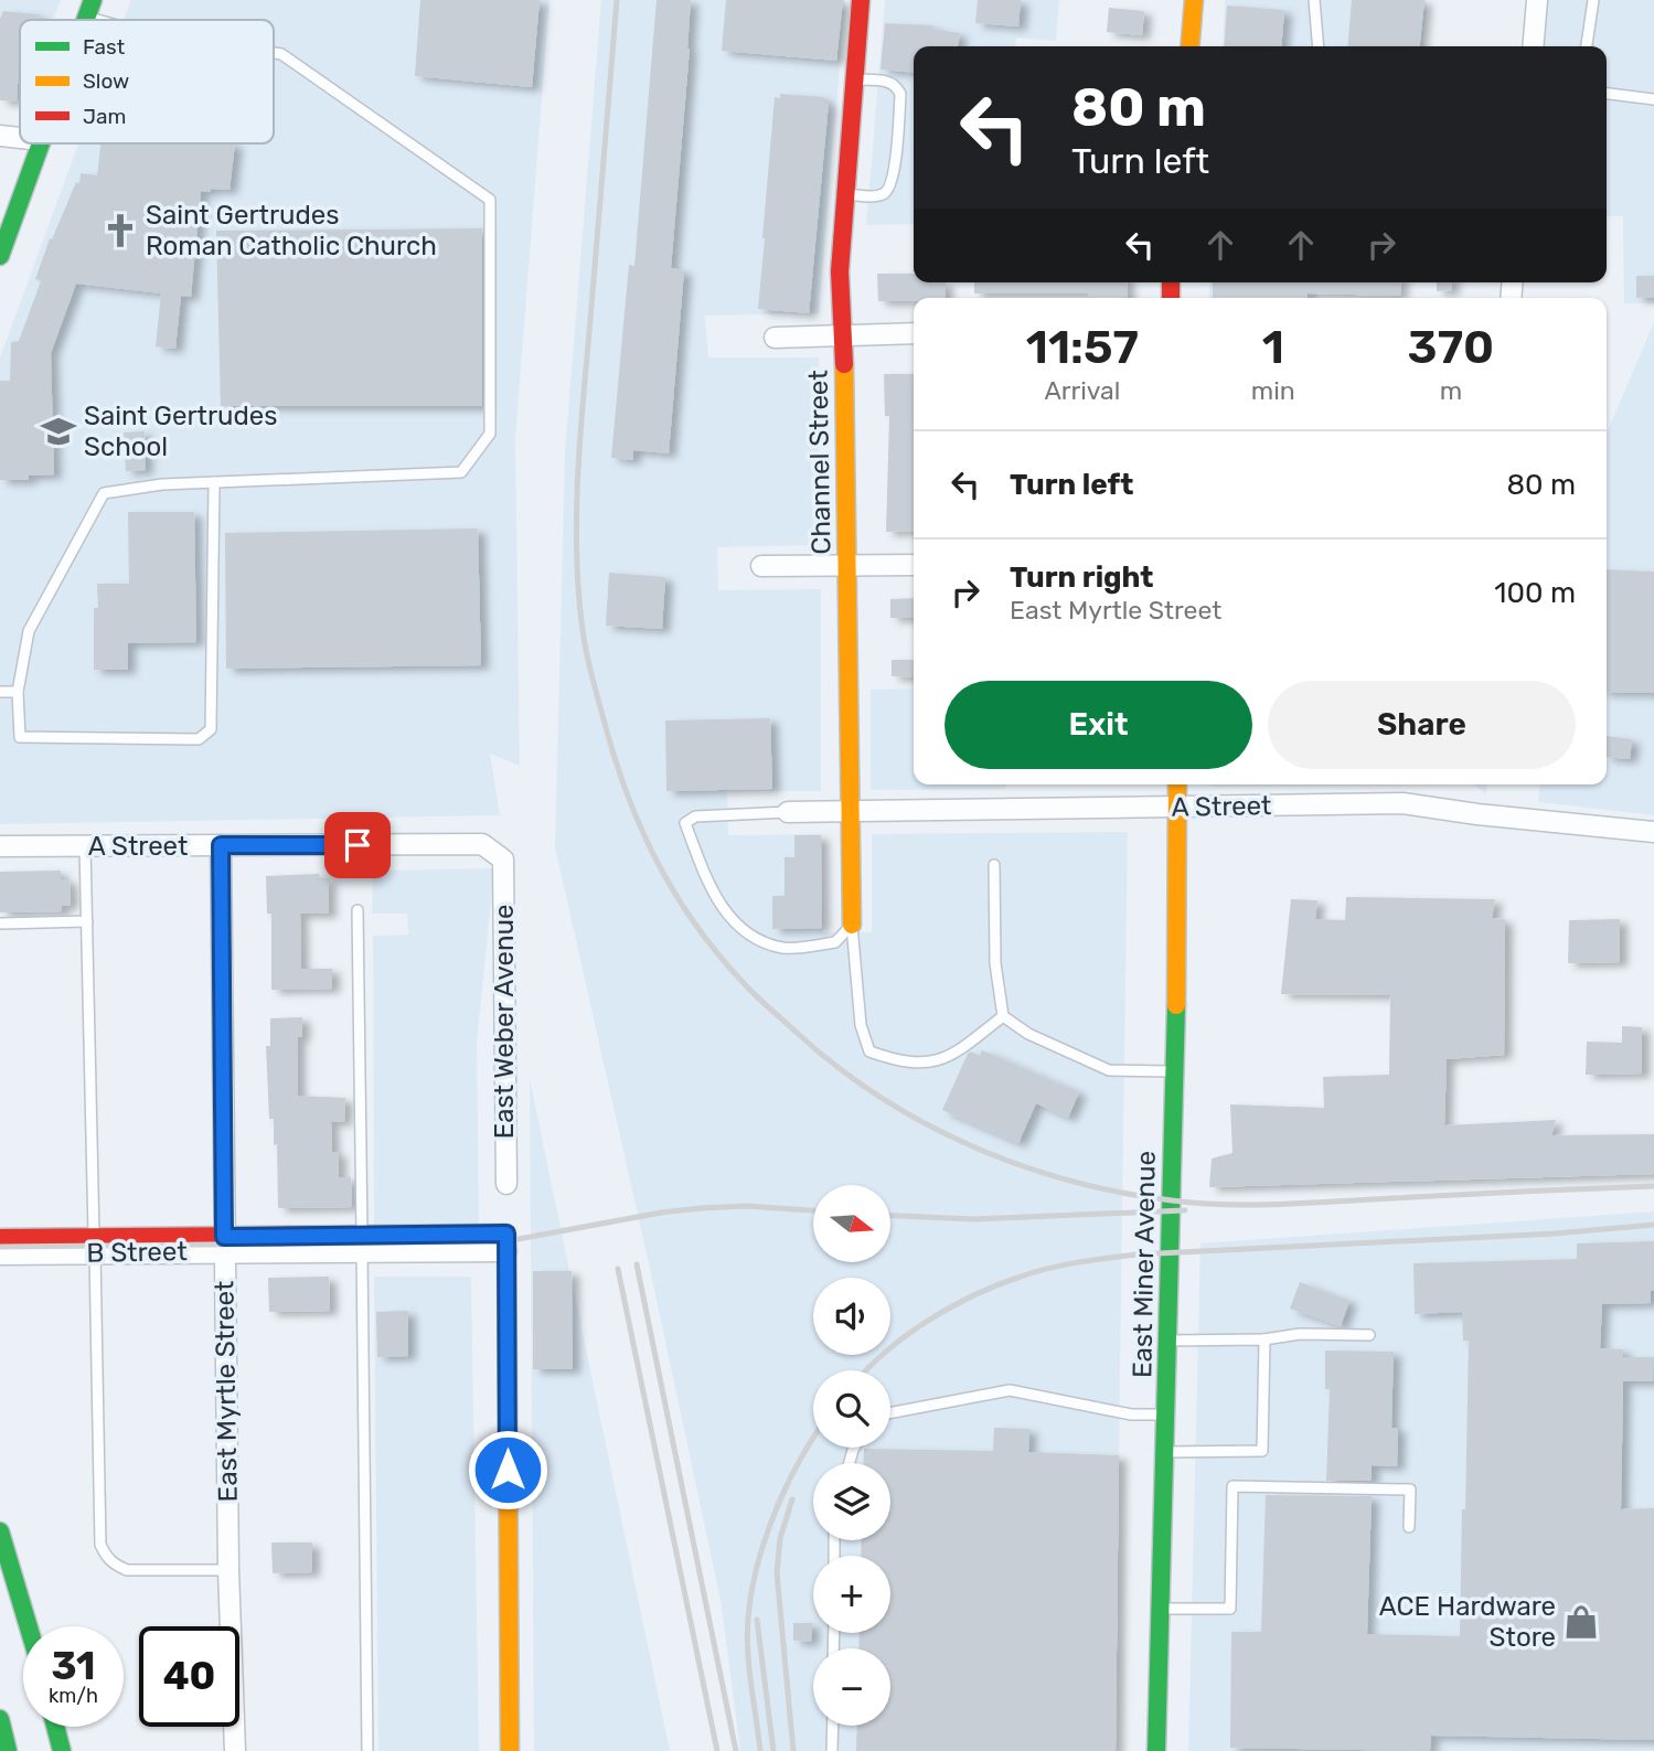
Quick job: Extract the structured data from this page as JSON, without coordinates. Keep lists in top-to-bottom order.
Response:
{
  "streets": {
    "main road": ["Channel Street", "East Miner Avenue"],
    "street": [
      "A Street",
      "East Weber Avenue",
      "B Street",
      "East Myrtle Street"
    ]
  },
  "crossings": [
    ["Channel Street", "A Street"],
    ["A Street", "East Weber Avenue"],
    ["A Street", "East Miner Avenue"],
    ["A Street", "East Myrtle Street"],
    ["B Street", "East Myrtle Street"]
  ],
  "places": {
    "church": ["Saint Gertrudes Roman Catholic Church"],
    "school or university": ["Saint Gertrudes School"],
    "shop": ["ACE Hardware Store"]
  },
  "legend": ["Fast", "Slow", "Jam"],
  "north": "right",
  "page": {
    "turn": ["80 m", "Turn left"],
    "eta": [
      "11:57",
      "Arrival",
      "1",
      "min",
      "370",
      "m"
    ],
    "list": [
      {
        "name": "Turn left",
        "value": "80 m"
      },
      {
        "name": "Turn right",
        "note": "East Myrtle Street",
        "value": "100 m"
      }
    ],
    "buttons": ["Exit", "Share"],
    "map_buttons": ["+", "−"],
    "speed": "31 km/h",
    "limit": "40"
  }
}
